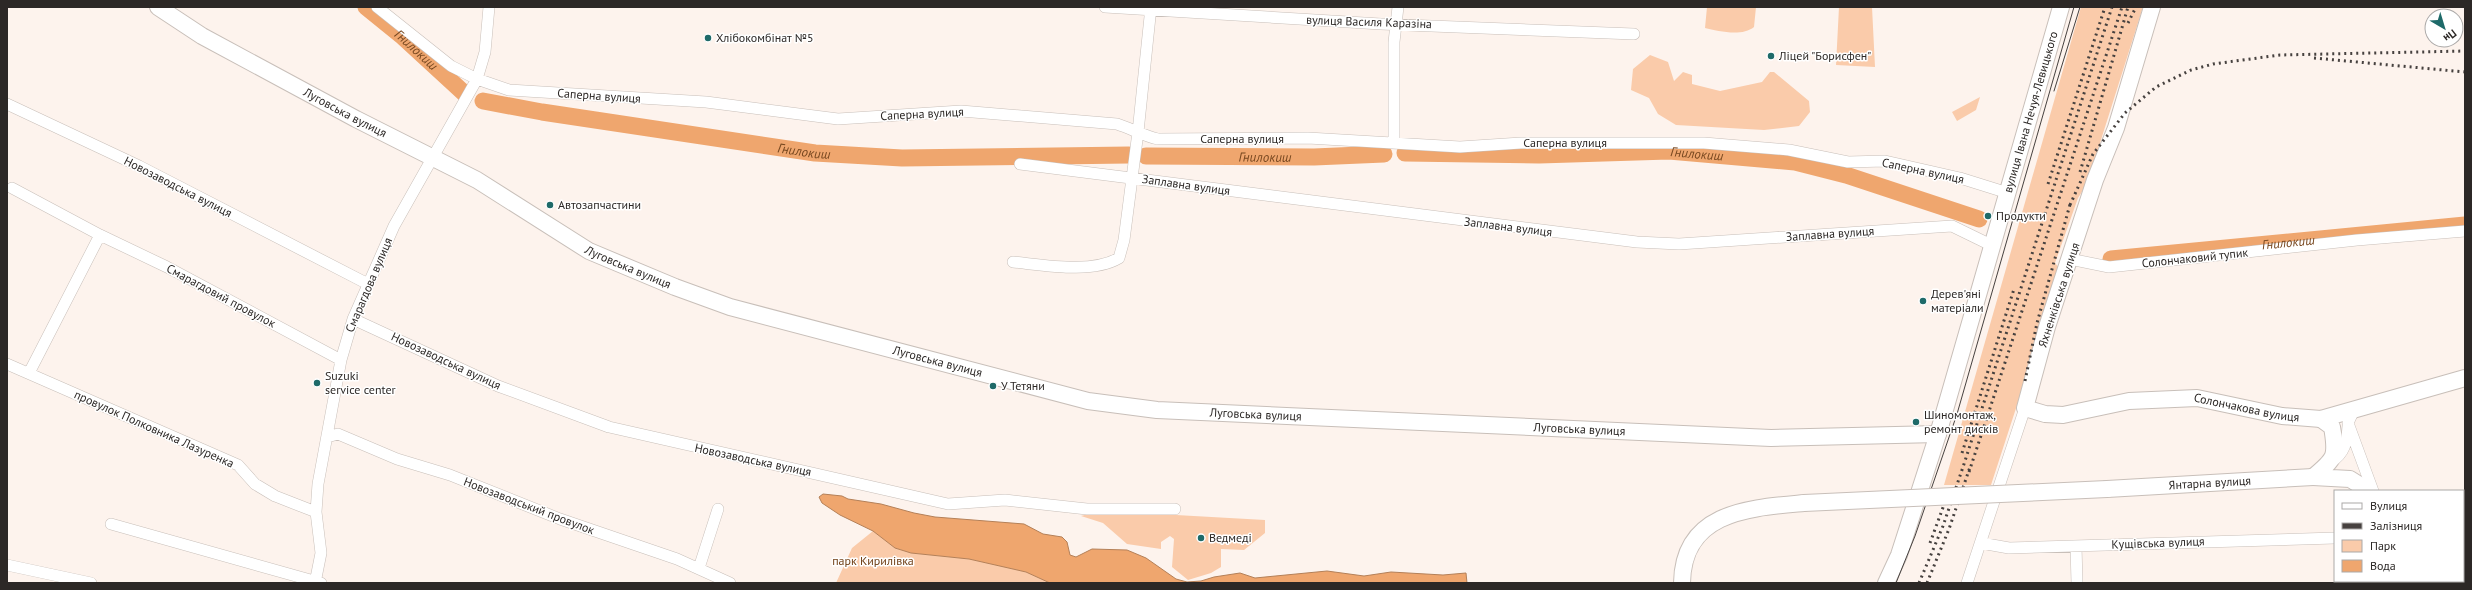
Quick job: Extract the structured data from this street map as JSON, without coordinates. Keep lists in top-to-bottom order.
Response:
{
  "streets": {
    "main road": [
      "вулиця Івана Нечуя-Левицького",
      "Луговська вулиця",
      "Яхненківська вулиця",
      "Солончакова вулиця",
      "Янтарна вулиця"
    ],
    "street": [
      "вулиця Василя Каразіна",
      "Саперна вулиця",
      "Заплавна вулиця",
      "Новозаводська вулиця",
      "Солончаковий тупик",
      "Смарагдова вулиця",
      "Смарагдовий провулок",
      "провулок Полковника Лазуренка",
      "Новозаводський провулок",
      "Кущівська вулиця"
    ]
  },
  "crossings": [
    ["Саперна вулиця", "вулиця Івана Нечуя-Левицького"],
    ["Саперна вулиця", "Смарагдова вулиця"],
    ["вулиця Івана Нечуя-Левицького", "Луговська вулиця"],
    ["вулиця Івана Нечуя-Левицького", "Заплавна вулиця"],
    ["Луговська вулиця", "Смарагдова вулиця"],
    ["Новозаводська вулиця", "Смарагдова вулиця"],
    ["Солончаковий тупик", "Яхненківська вулиця"],
    ["Смарагдова вулиця", "Смарагдовий провулок"],
    ["Смарагдова вулиця", "провулок Полковника Лазуренка"],
    ["Смарагдова вулиця", "Новозаводський провулок"],
    ["Яхненківська вулиця", "Солончакова вулиця"],
    ["Яхненківська вулиця", "Кущівська вулиця"]
  ],
  "water": ["Гнилокиш"],
  "parks": ["парк Кирилівка"],
  "places": [
    "Хлібокомбінат №5",
    "Ліцей \"Борисфен\"",
    "Автозапчастини",
    "Продукти",
    "Дерев'янi матерiали",
    "Suzuki service center",
    "У Тетяни",
    "Шиномонтаж, ремонт дисків",
    "Ведмеді"
  ],
  "legend": [
    "Вулиця",
    "Залізниця",
    "Парк",
    "Вода"
  ],
  "north": "bottom right"
}
